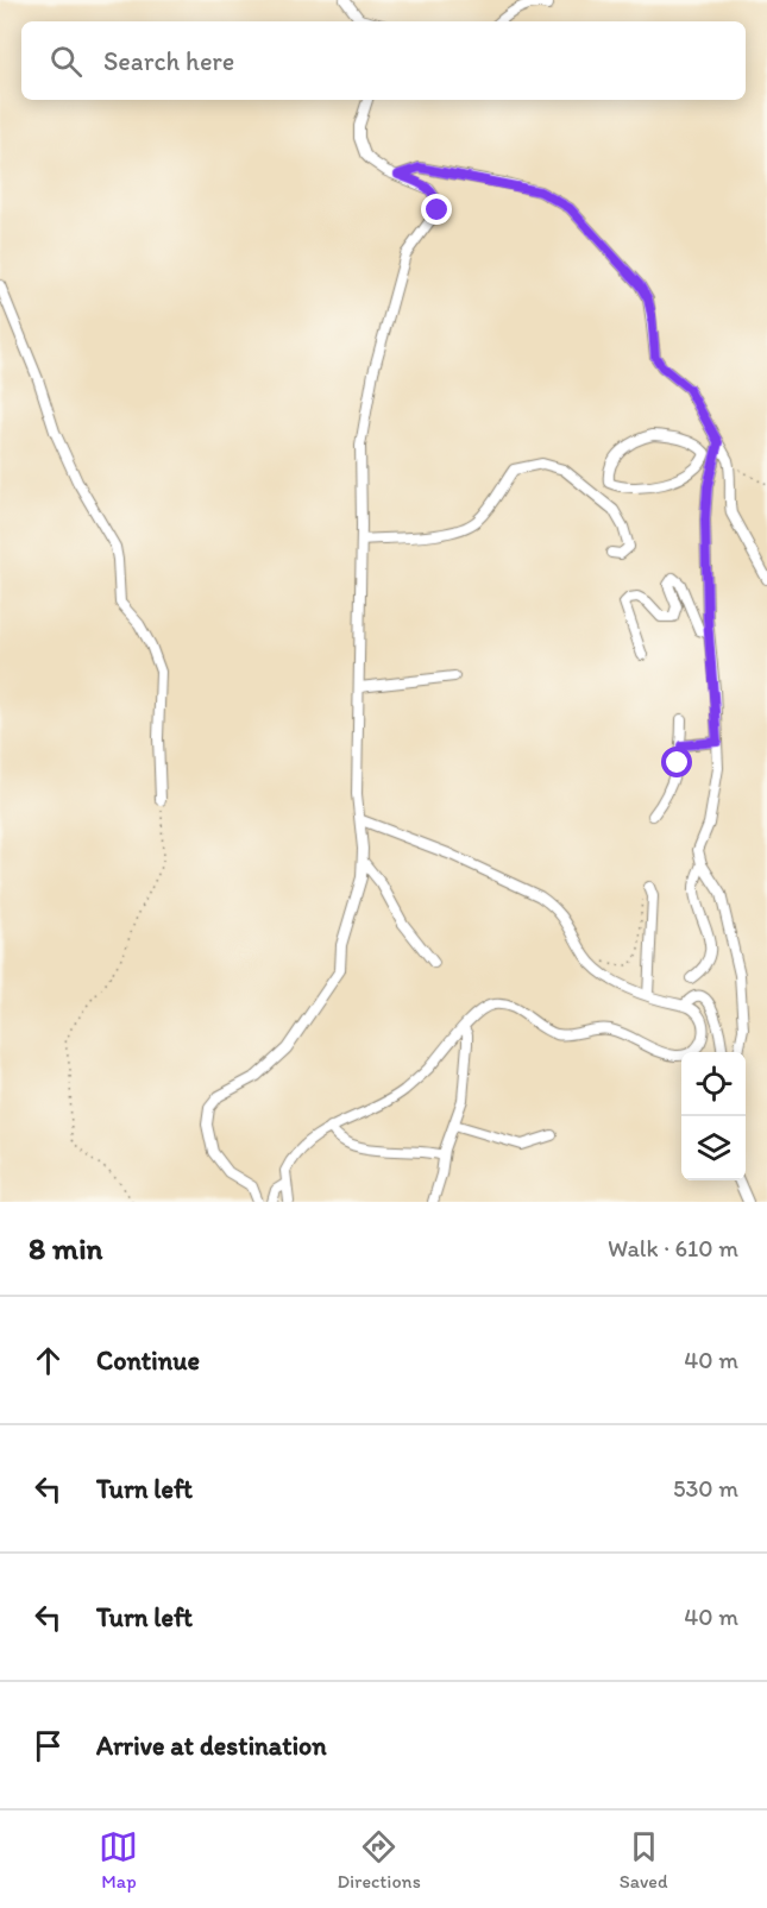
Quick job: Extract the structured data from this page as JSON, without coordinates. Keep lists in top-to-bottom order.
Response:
{
  "page": {
    "search": "Search here",
    "heading": ["8 min", "Walk · 610 m"],
    "list": [
      ["Continue", "40 m"],
      ["Turn left", "530 m"],
      ["Turn left", "40 m"],
      "Arrive at destination"
    ],
    "nav": ["Map", "Directions", "Saved"]
  }
}
